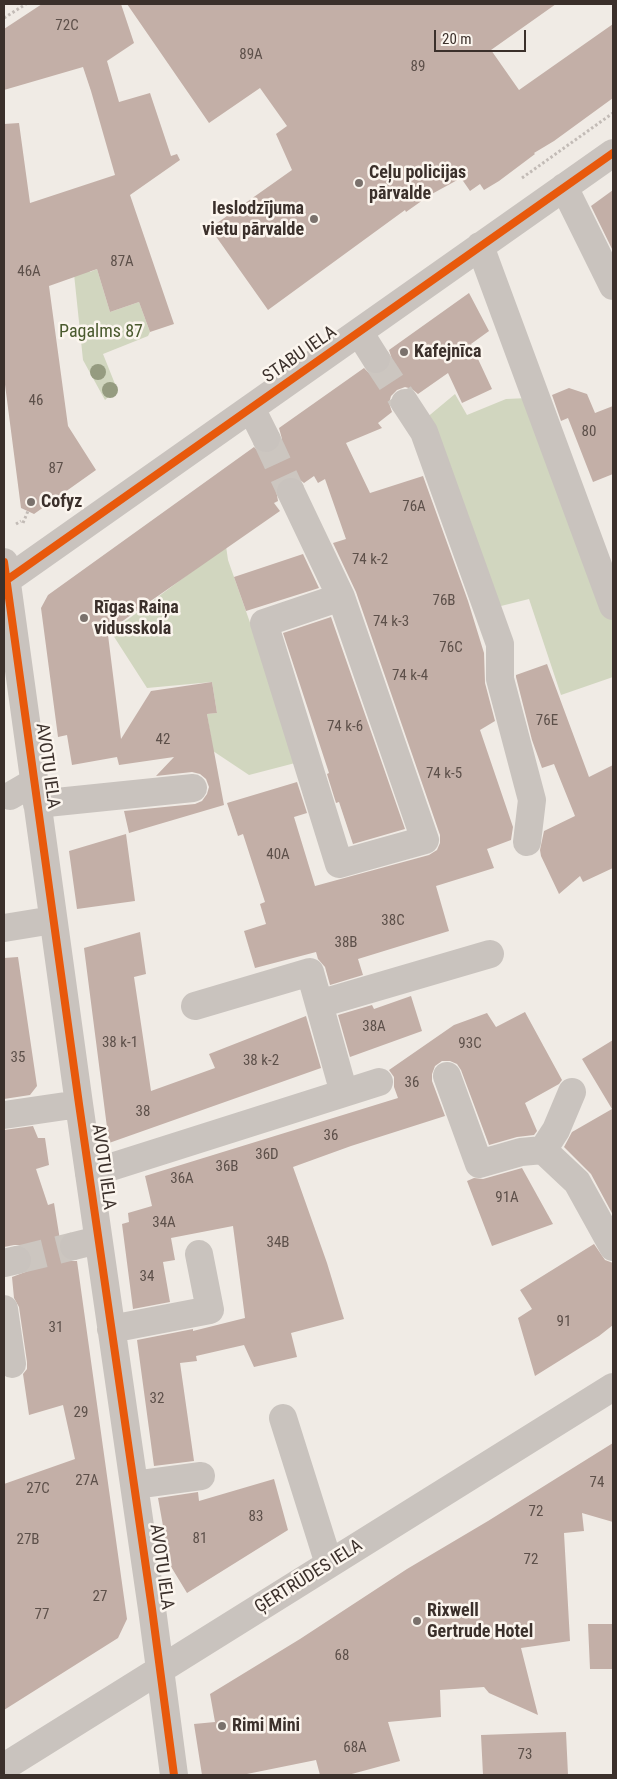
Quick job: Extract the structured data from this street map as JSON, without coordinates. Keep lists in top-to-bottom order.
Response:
{
  "streets": {
    "street": ["STABU IELA", "AVOTU IELA", "ĢERTRŪDES IELA"]
  },
  "crossings": [
    ["STABU IELA", "AVOTU IELA"],
    ["AVOTU IELA", "ĢERTRŪDES IELA"]
  ],
  "parks": ["Pagalms 87"],
  "places": [
    "Ceļu policijas pārvalde",
    "Ieslodzījuma vietu pārvalde",
    "Kafejnīca",
    "Cofyz",
    "Rīgas Raiņa vidusskola",
    "Rixwell Gertrude Hotel",
    "Rimi Mini"
  ],
  "house_numbers": [
    "72C",
    "89A",
    "89",
    "87A",
    "46A",
    "46",
    "80",
    "87",
    "76A",
    "74 k-2",
    "76B",
    "74 k-3",
    "76C",
    "74 k-4",
    "76E",
    "74 k-6",
    "42",
    "74 k-5",
    "40A",
    "38C",
    "38B",
    "38A",
    "38 k-1",
    "93C",
    "35",
    "38 k-2",
    "36",
    "38",
    "36",
    "36D",
    "36B",
    "36A",
    "91A",
    "34A",
    "34B",
    "34",
    "91",
    "31",
    "32",
    "29",
    "27A",
    "74",
    "27C",
    "72",
    "83",
    "81",
    "27B",
    "72",
    "27",
    "77",
    "68",
    "68A",
    "73"
  ],
  "scale_bar": "20 m"
}
